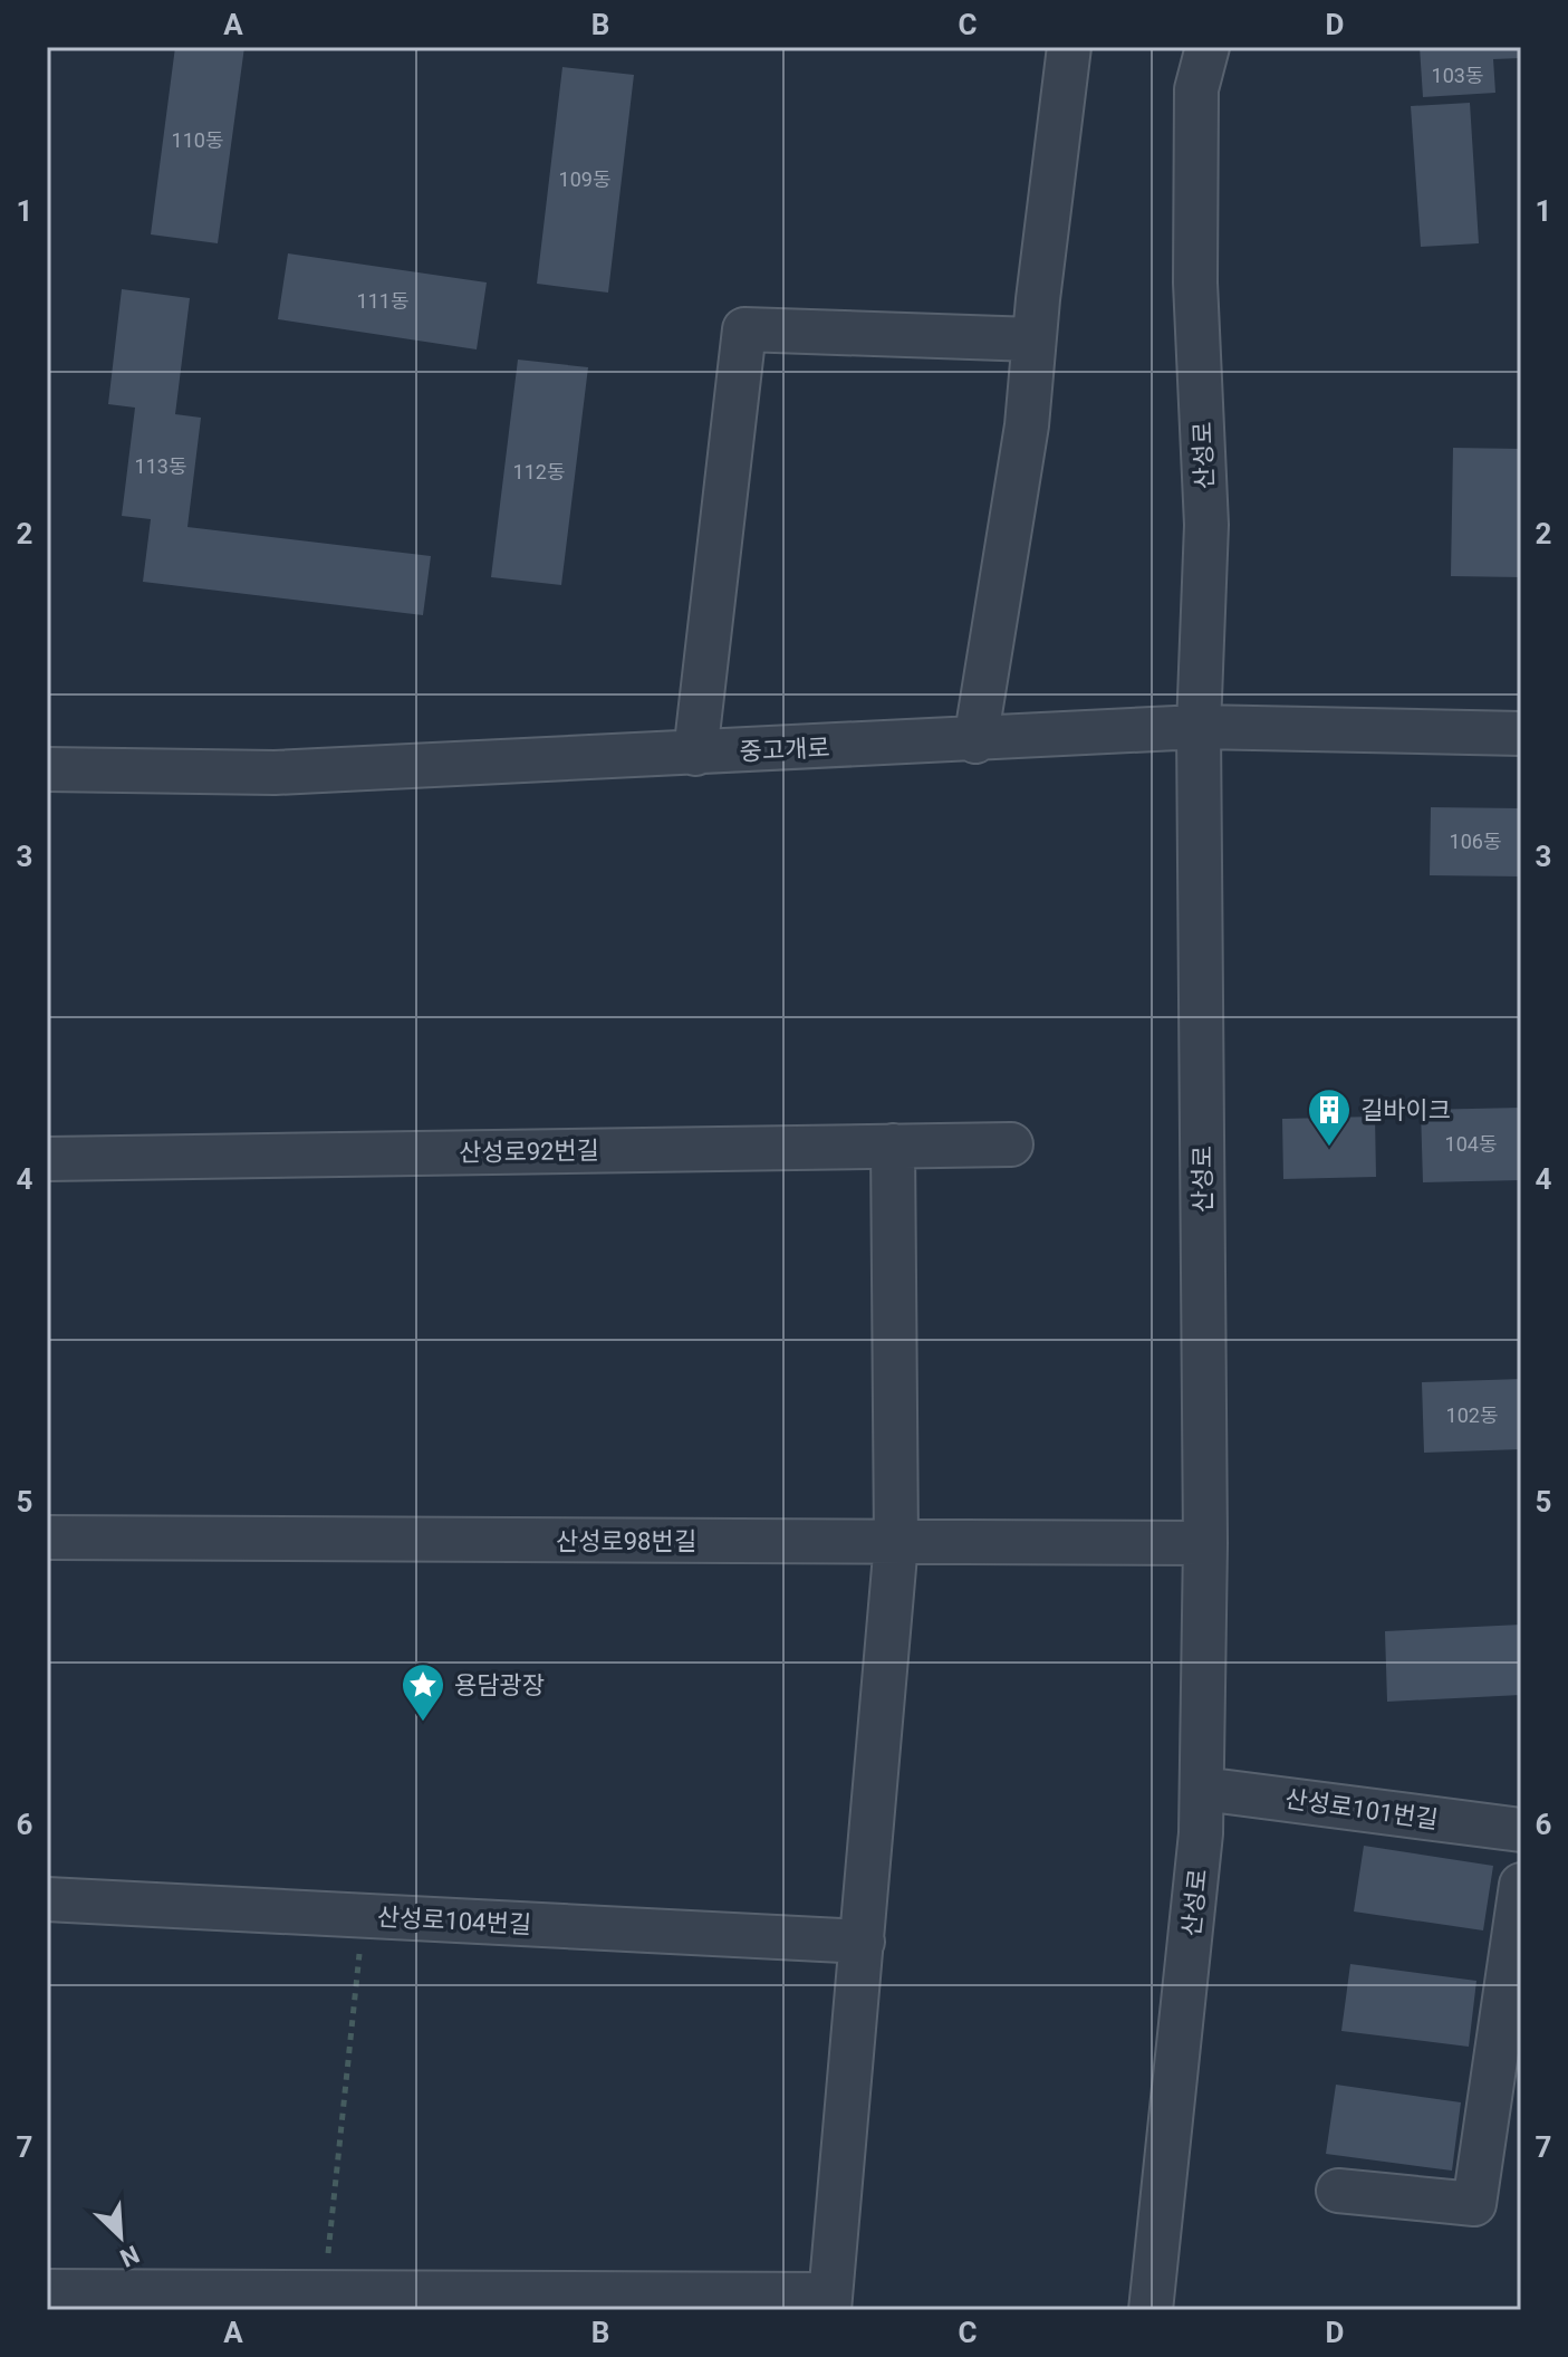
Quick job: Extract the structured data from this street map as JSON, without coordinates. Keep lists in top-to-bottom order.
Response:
{
  "streets": {
    "street": [
      "산성로",
      "중고개로",
      "산성로92번길",
      "산성로98번길",
      "산성로101번길",
      "산성로104번길"
    ]
  },
  "crossings": [
    ["산성로", "중고개로"],
    ["산성로", "산성로98번길"],
    ["산성로", "산성로101번길"]
  ],
  "places": {
    "building": ["길바이크"],
    "place": ["용담광장"]
  },
  "house_numbers": [
    "103동",
    "110동",
    "109동",
    "111동",
    "113동",
    "112동",
    "106동",
    "104동",
    "102동"
  ],
  "north": "bottom right",
  "grid": {
    "columns": [
      "A",
      "B",
      "C",
      "D"
    ],
    "rows": [
      "1",
      "2",
      "3",
      "4",
      "5",
      "6",
      "7"
    ]
  }
}
